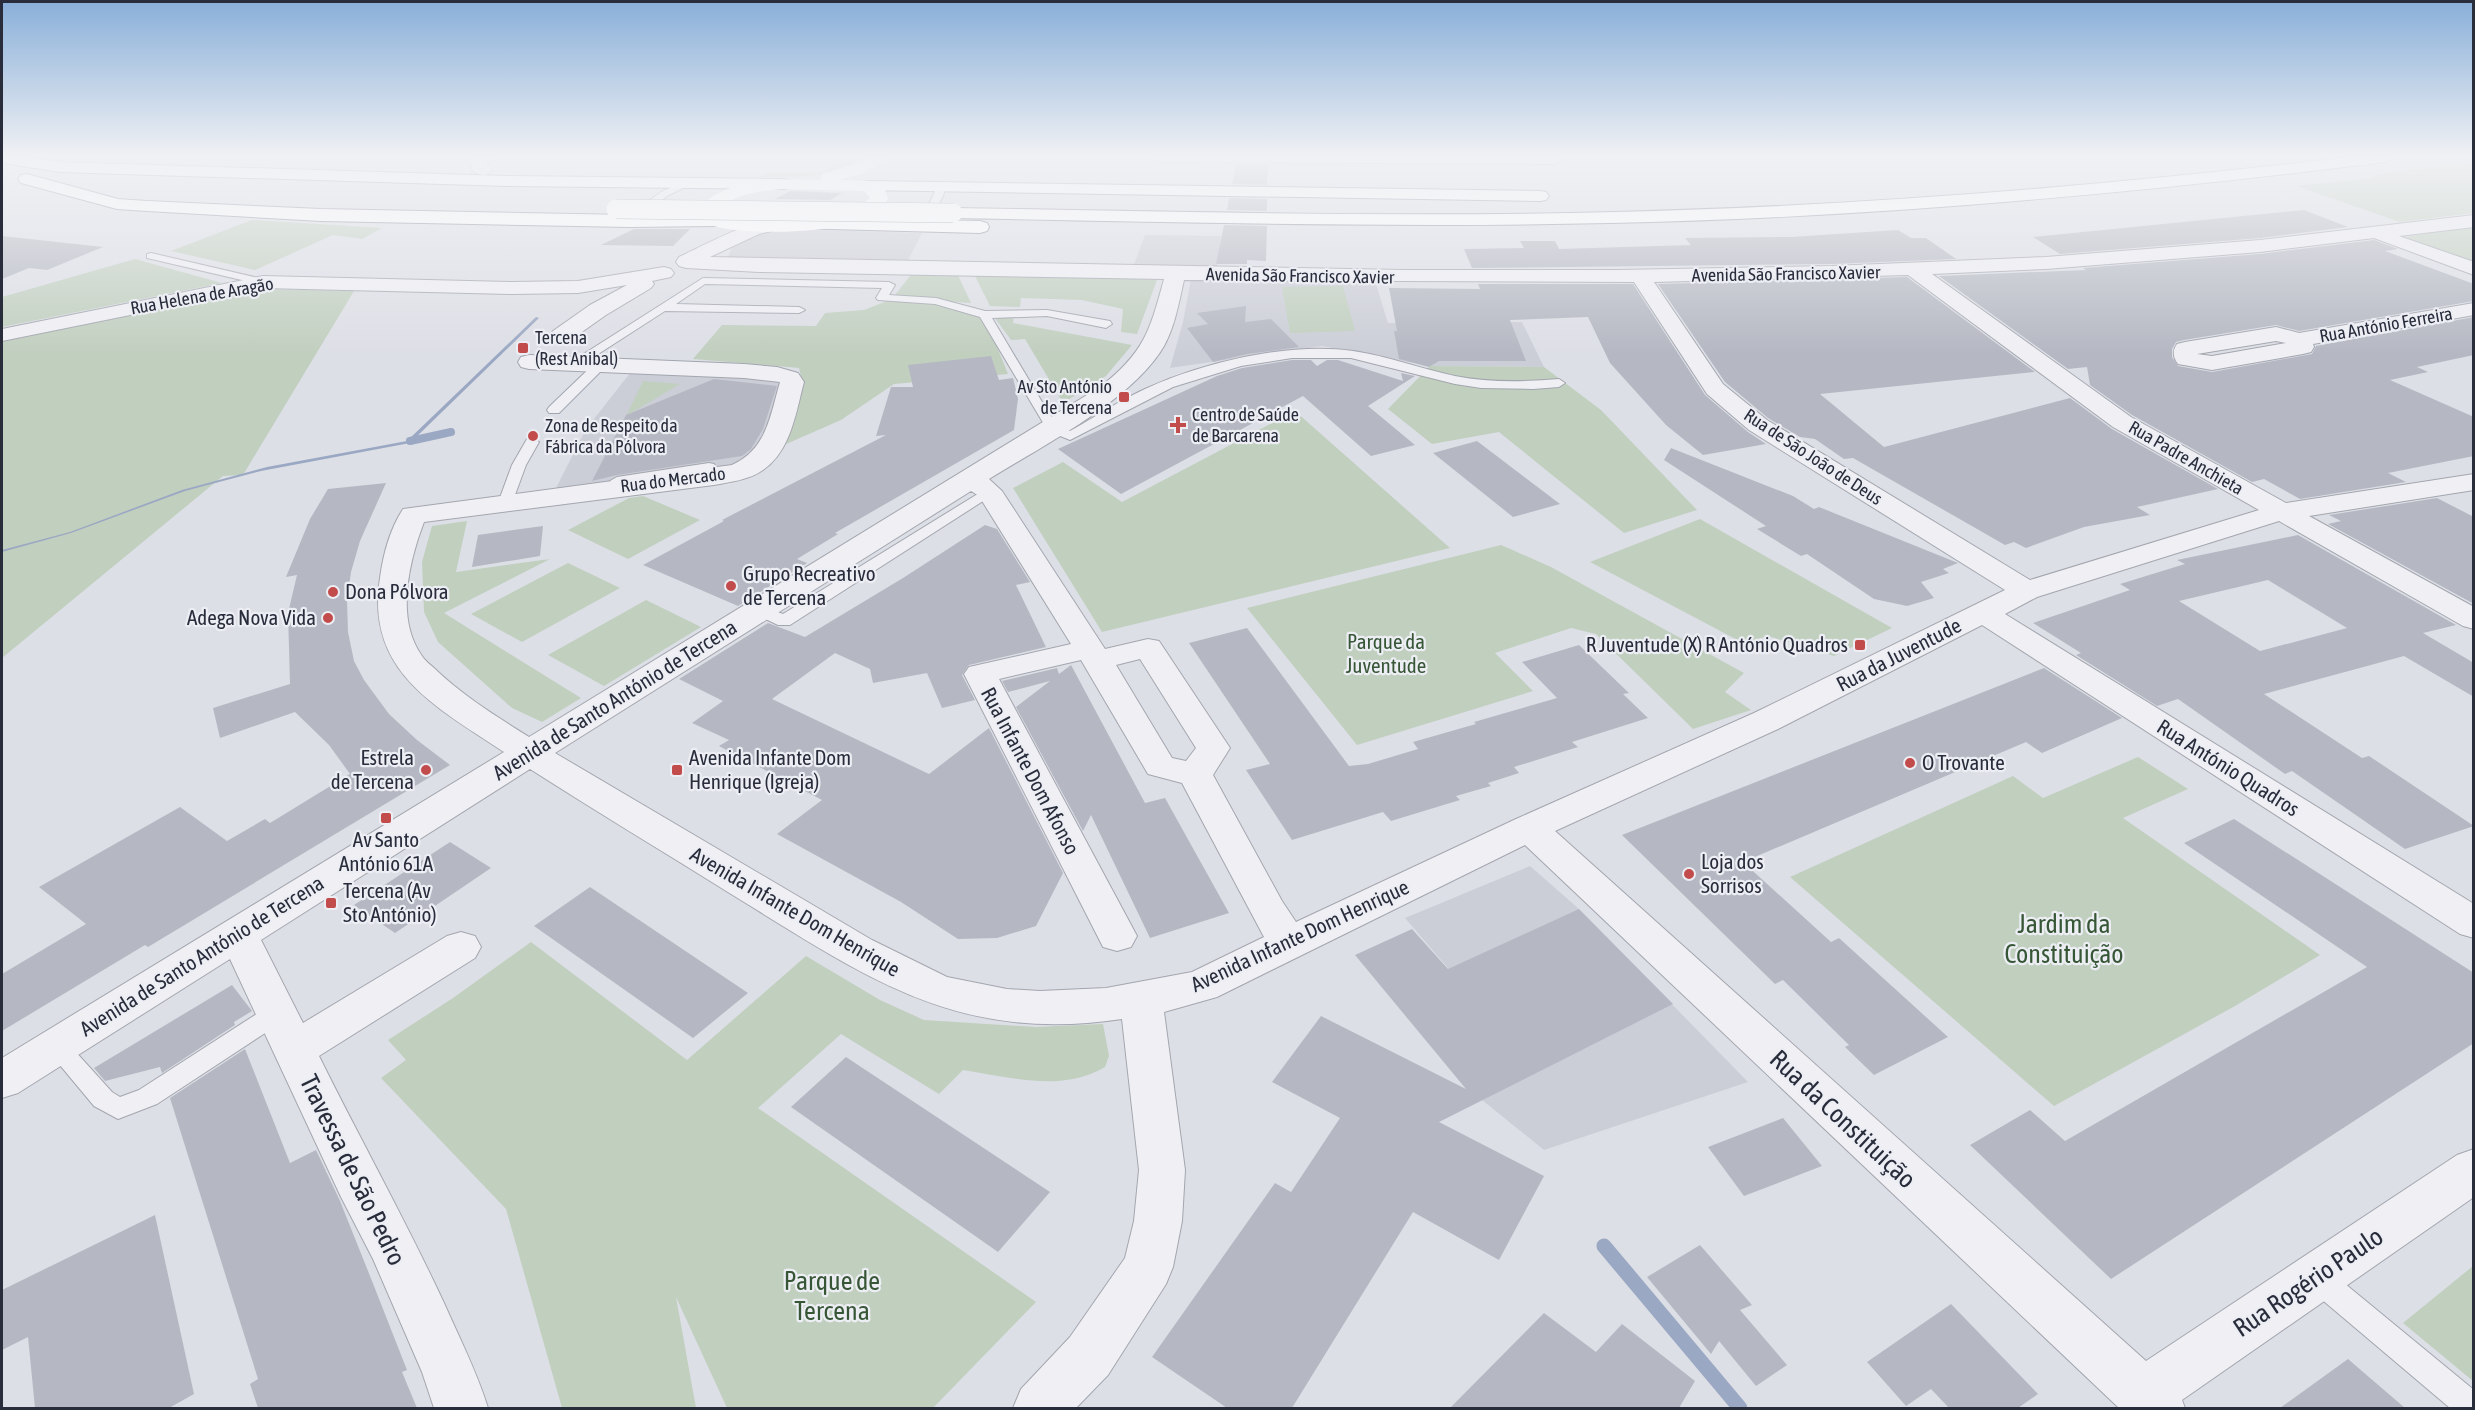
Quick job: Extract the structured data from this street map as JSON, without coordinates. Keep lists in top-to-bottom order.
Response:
{
  "streets": {
    "street": [
      "Avenida São Francisco Xavier",
      "Rua Helena de Aragão",
      "Rua António Ferreira",
      "Rua de São João de Deus",
      "Rua Padre Anchieta",
      "Rua do Mercado",
      "Rua da Juventude",
      "Avenida de Santo António de Tercena",
      "Rua António Quadros",
      "Rua Infante Dom Afonso",
      "Avenida Infante Dom Henrique",
      "Rua da Constituição",
      "Travessa de São Pedro",
      "Rua Rogério Paulo"
    ]
  },
  "crossings": [
    ["Avenida São Francisco Xavier", "Rua de São João de Deus"],
    ["Avenida São Francisco Xavier", "Rua Padre Anchieta"],
    ["Avenida São Francisco Xavier", "Avenida de Santo António de Tercena"],
    ["Rua de São João de Deus", "Rua da Juventude"],
    ["Rua Padre Anchieta", "Rua da Juventude"],
    ["Rua do Mercado", "Avenida Infante Dom Henrique"],
    ["Rua da Juventude", "Rua António Quadros"],
    ["Rua da Juventude", "Avenida Infante Dom Henrique"],
    ["Rua da Juventude", "Rua da Constituição"],
    ["Avenida de Santo António de Tercena", "Avenida Infante Dom Henrique"],
    ["Avenida de Santo António de Tercena", "Travessa de São Pedro"],
    ["Avenida Infante Dom Henrique", "Rua da Constituição"],
    ["Rua da Constituição", "Rua Rogério Paulo"]
  ],
  "parks": ["Parque da Juventude", "Jardim da Constituição", "Parque de Tercena"],
  "places": {
    "transit": [
      "Tercena (Rest Anibal)",
      "Av Sto António de Tercena",
      "R Juventude (X) R António Quadros",
      "Avenida Infante Dom Henrique (Igreja)",
      "Av Santo António 61A",
      "Tercena (Av Sto António)"
    ],
    "health": ["Centro de Saúde de Barcarena"],
    "other": [
      "Zona de Respeito da Fábrica da Pólvora",
      "Grupo Recreativo de Tercena",
      "Dona Pólvora",
      "Adega Nova Vida",
      "O Trovante",
      "Estrela de Tercena",
      "Loja dos Sorrisos"
    ]
  }
}
